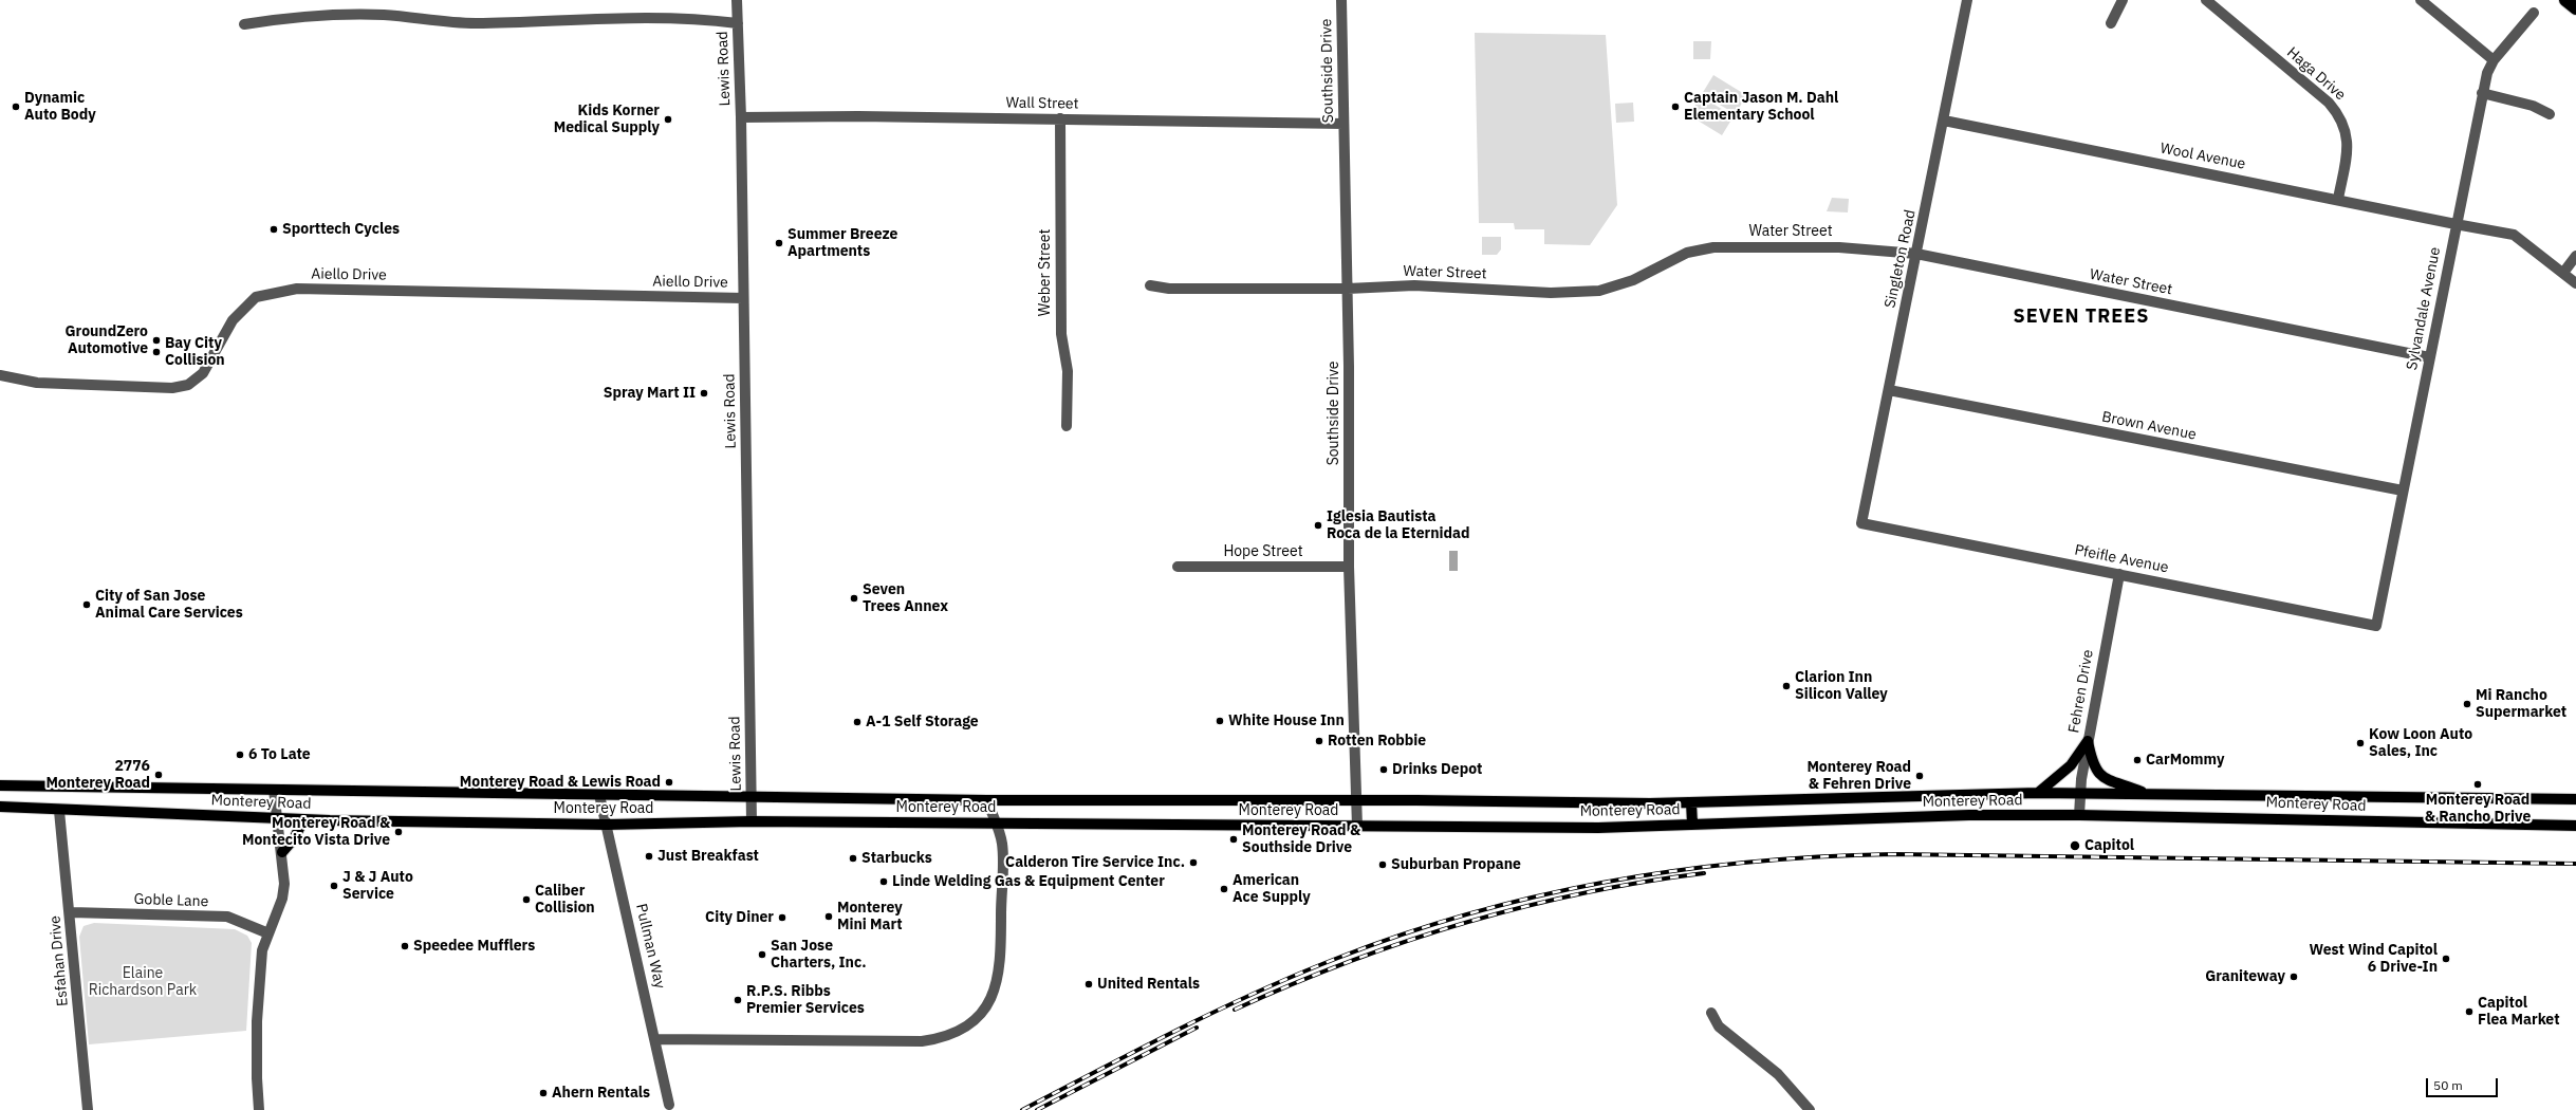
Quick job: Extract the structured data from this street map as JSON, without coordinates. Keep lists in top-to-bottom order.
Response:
{
  "streets": {
    "main road": ["Monterey Road"],
    "street": [
      "Lewis Road",
      "Southside Drive",
      "Haga Drive",
      "Wall Street",
      "Wool Avenue",
      "Water Street",
      "Singleton Road",
      "Weber Street",
      "Aiello Drive",
      "Sylvandale Avenue",
      "Brown Avenue",
      "Hope Street",
      "Pfeifle Avenue",
      "Fehren Drive",
      "Goble Lane",
      "Pullman Way",
      "Esfahan Drive"
    ]
  },
  "crossings": [
    ["Lewis Road", "Wall Street"],
    ["Lewis Road", "Aiello Drive"],
    ["Lewis Road", "Monterey Road"],
    ["Southside Drive", "Wall Street"],
    ["Southside Drive", "Water Street"],
    ["Southside Drive", "Hope Street"],
    ["Southside Drive", "Monterey Road"],
    ["Haga Drive", "Wool Avenue"],
    ["Wall Street", "Weber Street"],
    ["Wool Avenue", "Singleton Road"],
    ["Wool Avenue", "Sylvandale Avenue"],
    ["Water Street", "Singleton Road"],
    ["Water Street", "Sylvandale Avenue"],
    ["Singleton Road", "Brown Avenue"],
    ["Singleton Road", "Pfeifle Avenue"],
    ["Sylvandale Avenue", "Brown Avenue"],
    ["Sylvandale Avenue", "Pfeifle Avenue"],
    ["Pfeifle Avenue", "Fehren Drive"],
    ["Fehren Drive", "Monterey Road"],
    ["Monterey Road", "Pullman Way"],
    ["Monterey Road", "Esfahan Drive"],
    ["Goble Lane", "Esfahan Drive"]
  ],
  "districts": ["SEVEN TREES"],
  "parks": ["Elaine Richardson Park"],
  "places": [
    "Dynamic Auto Body",
    "Captain Jason M. Dahl Elementary School",
    "Kids Korner Medical Supply",
    "Sporttech Cycles",
    "Summer Breeze Apartments",
    "GroundZero Automotive",
    "Bay City Collision",
    "Spray Mart II",
    "Iglesia Bautista Roca de la Eternidad",
    "Seven Trees Annex",
    "City of San Jose Animal Care Services",
    "Clarion Inn Silicon Valley",
    "Mi Rancho Supermarket",
    "White House Inn",
    "A-1 Self Storage",
    "Rotten Robbie",
    "Kow Loon Auto Sales, Inc",
    "6 To Late",
    "CarMommy",
    "Drinks Depot",
    "2776 Monterey Road",
    "Monterey Road & Fehren Drive",
    "Monterey Road & Lewis Road",
    "Monterey Road & Rancho Drive",
    "Monterey Road & Montecito Vista Drive",
    "Monterey Road & Southside Drive",
    "Capitol",
    "Just Breakfast",
    "Starbucks",
    "Calderon Tire Service Inc.",
    "Suburban Propane",
    "Linde Welding Gas & Equipment Center",
    "J & J Auto Service",
    "American Ace Supply",
    "Caliber Collision",
    "Monterey Mini Mart",
    "City Diner",
    "Speedee Mufflers",
    "San Jose Charters, Inc.",
    "West Wind Capitol 6 Drive-In",
    "Graniteway",
    "United Rentals",
    "R.P.S. Ribbs Premier Services",
    "Capitol Flea Market",
    "Ahern Rentals"
  ],
  "scale_bar": "50 m"
}
